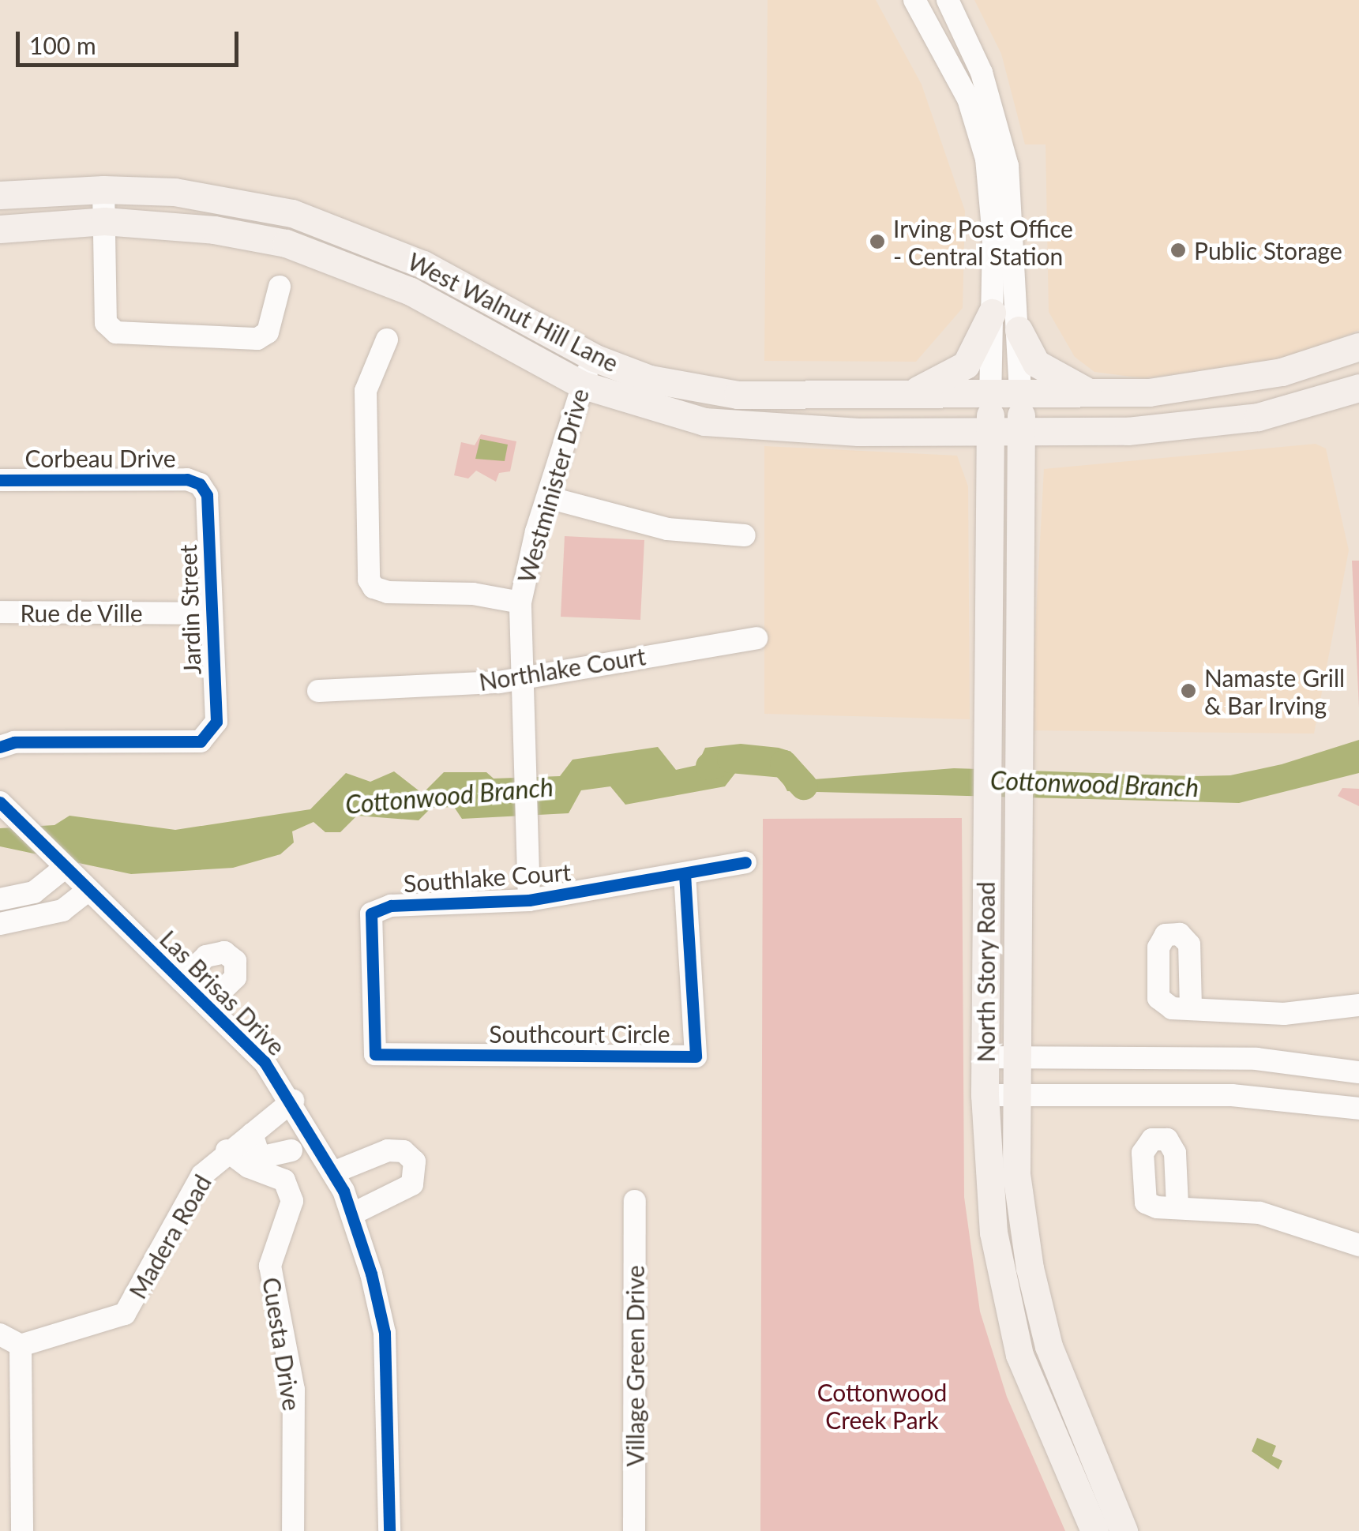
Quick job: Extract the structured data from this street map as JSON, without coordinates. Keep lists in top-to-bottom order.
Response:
{
  "streets": {
    "main road": ["West Walnut Hill Lane", "North Story Road"],
    "street": [
      "Corbeau Drive",
      "Westminister Drive",
      "Jardin Street",
      "Rue de Ville",
      "Northlake Court",
      "Southlake Court",
      "Las Brisas Drive",
      "Southcourt Circle",
      "Madera Road",
      "Cuesta Drive",
      "Village Green Drive"
    ]
  },
  "crossings": [
    ["West Walnut Hill Lane", "Westminister Drive"],
    ["West Walnut Hill Lane", "North Story Road"],
    ["Corbeau Drive", "Jardin Street"],
    ["Westminister Drive", "Northlake Court"],
    ["Westminister Drive", "Southlake Court"],
    ["Jardin Street", "Rue de Ville"],
    ["Southlake Court", "Southcourt Circle"],
    ["Las Brisas Drive", "Madera Road"]
  ],
  "water": ["Cottonwood Branch"],
  "parks": ["Cottonwood Creek Park"],
  "places": ["Irving Post Office - Central Station", "Public Storage", "Namaste Grill & Bar Irving"],
  "scale_bar": "100 m"
}
